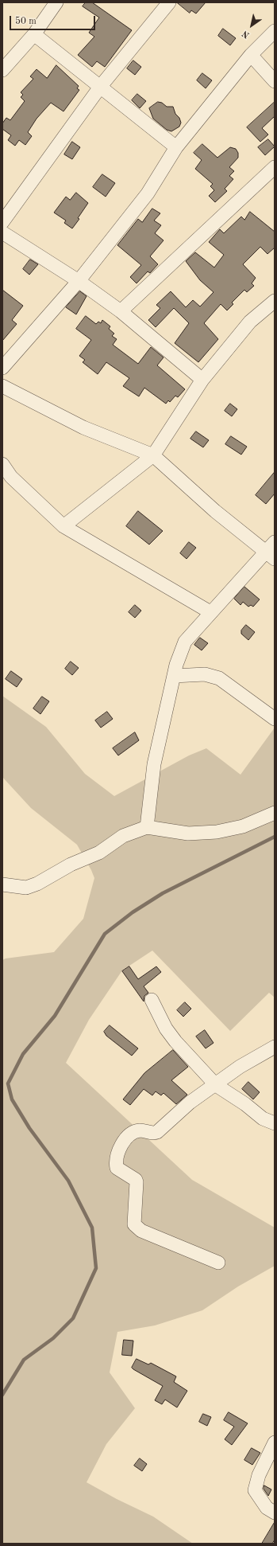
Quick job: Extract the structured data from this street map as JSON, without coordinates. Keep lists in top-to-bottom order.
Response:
{
  "scale_bar": "50 m",
  "north": "bottom left"
}
